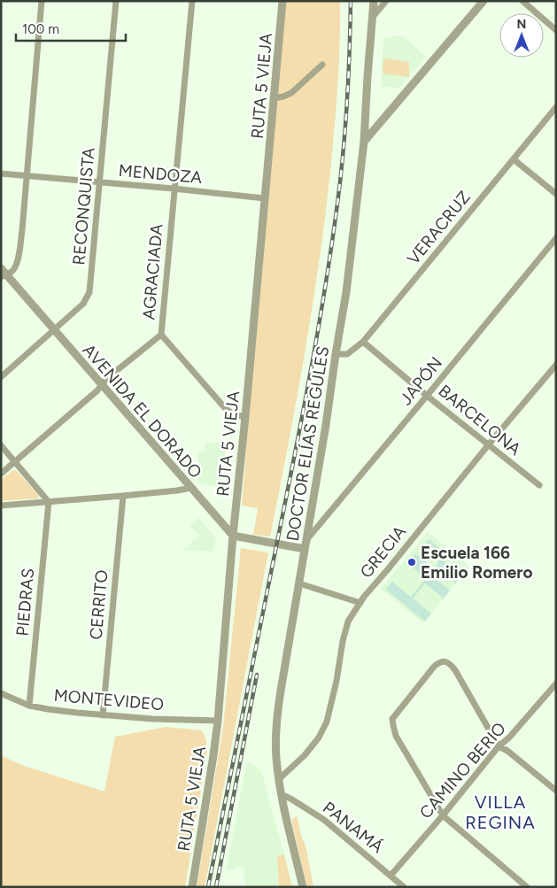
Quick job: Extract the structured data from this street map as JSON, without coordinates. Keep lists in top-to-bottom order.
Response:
{
  "streets": {
    "street": [
      "RUTA 5 VIEJA",
      "MENDOZA",
      "RECONQUISTA",
      "VERACRUZ",
      "AGRACIADA",
      "JAPÓN",
      "AVENIDA EL DORADO",
      "BARCELONA",
      "DOCTOR ELÍAS REGULES",
      "GRECIA",
      "PIEDRAS",
      "CERRITO",
      "MONTEVIDEO",
      "CAMINO BERIO",
      "PANAMÁ"
    ]
  },
  "crossings": [
    ["RUTA 5 VIEJA", "MENDOZA"],
    ["RUTA 5 VIEJA", "AVENIDA EL DORADO"],
    ["RUTA 5 VIEJA", "MONTEVIDEO"],
    ["MENDOZA", "RECONQUISTA"],
    ["MENDOZA", "AGRACIADA"],
    ["RECONQUISTA", "AVENIDA EL DORADO"],
    ["VERACRUZ", "BARCELONA"],
    ["VERACRUZ", "DOCTOR ELÍAS REGULES"],
    ["AGRACIADA", "AVENIDA EL DORADO"],
    ["JAPÓN", "BARCELONA"],
    ["JAPÓN", "DOCTOR ELÍAS REGULES"],
    ["BARCELONA", "GRECIA"],
    ["DOCTOR ELÍAS REGULES", "GRECIA"],
    ["DOCTOR ELÍAS REGULES", "PANAMÁ"],
    ["PIEDRAS", "MONTEVIDEO"],
    ["CERRITO", "MONTEVIDEO"],
    ["CAMINO BERIO", "PANAMÁ"]
  ],
  "districts": ["VILLA REGINA"],
  "places": ["Escuela 166 Emilio Romero"],
  "scale_bar": "100 m",
  "north": "top"
}
